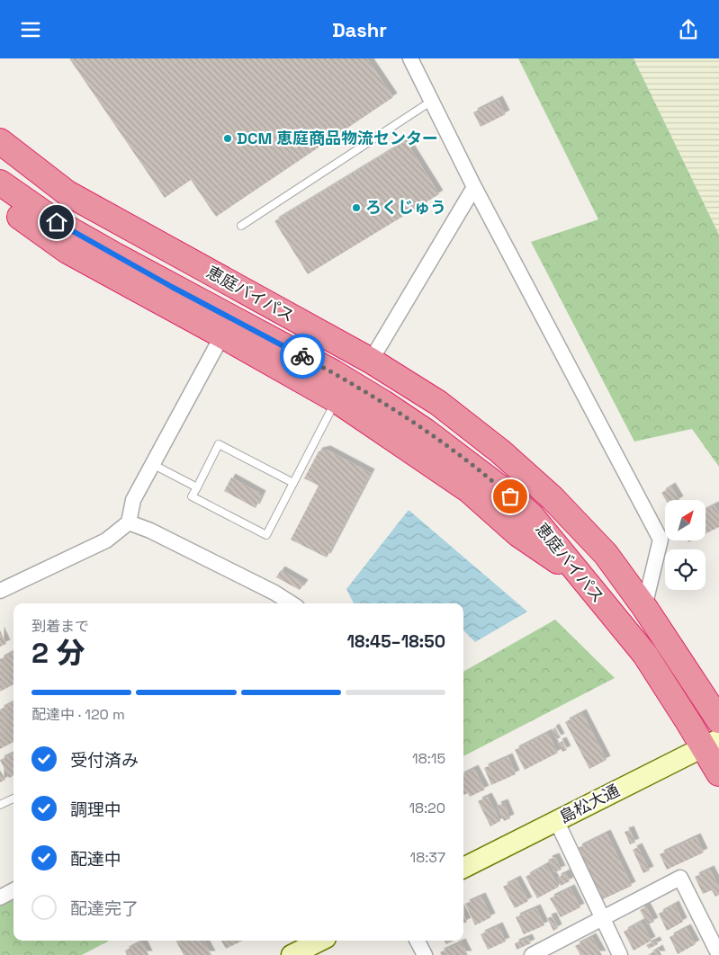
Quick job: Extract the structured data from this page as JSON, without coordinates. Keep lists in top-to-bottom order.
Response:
{
  "streets": {
    "highway": ["恵庭バイパス"],
    "street": ["島松大通"]
  },
  "crossings": [
    ["恵庭バイパス", "島松大通"]
  ],
  "places": ["DCM 恵庭商品物流センター", "ろくじゅう"],
  "north": "top right",
  "page": {
    "header": "Dashr",
    "heading": ["2 分", "到着まで", "18:45–18:50"],
    "bar": "配達中 · 120 m",
    "list": [
      ["受付済み", "18:15"],
      ["調理中", "18:20"],
      ["配達中", "18:37"],
      "配達完了"
    ]
  }
}
